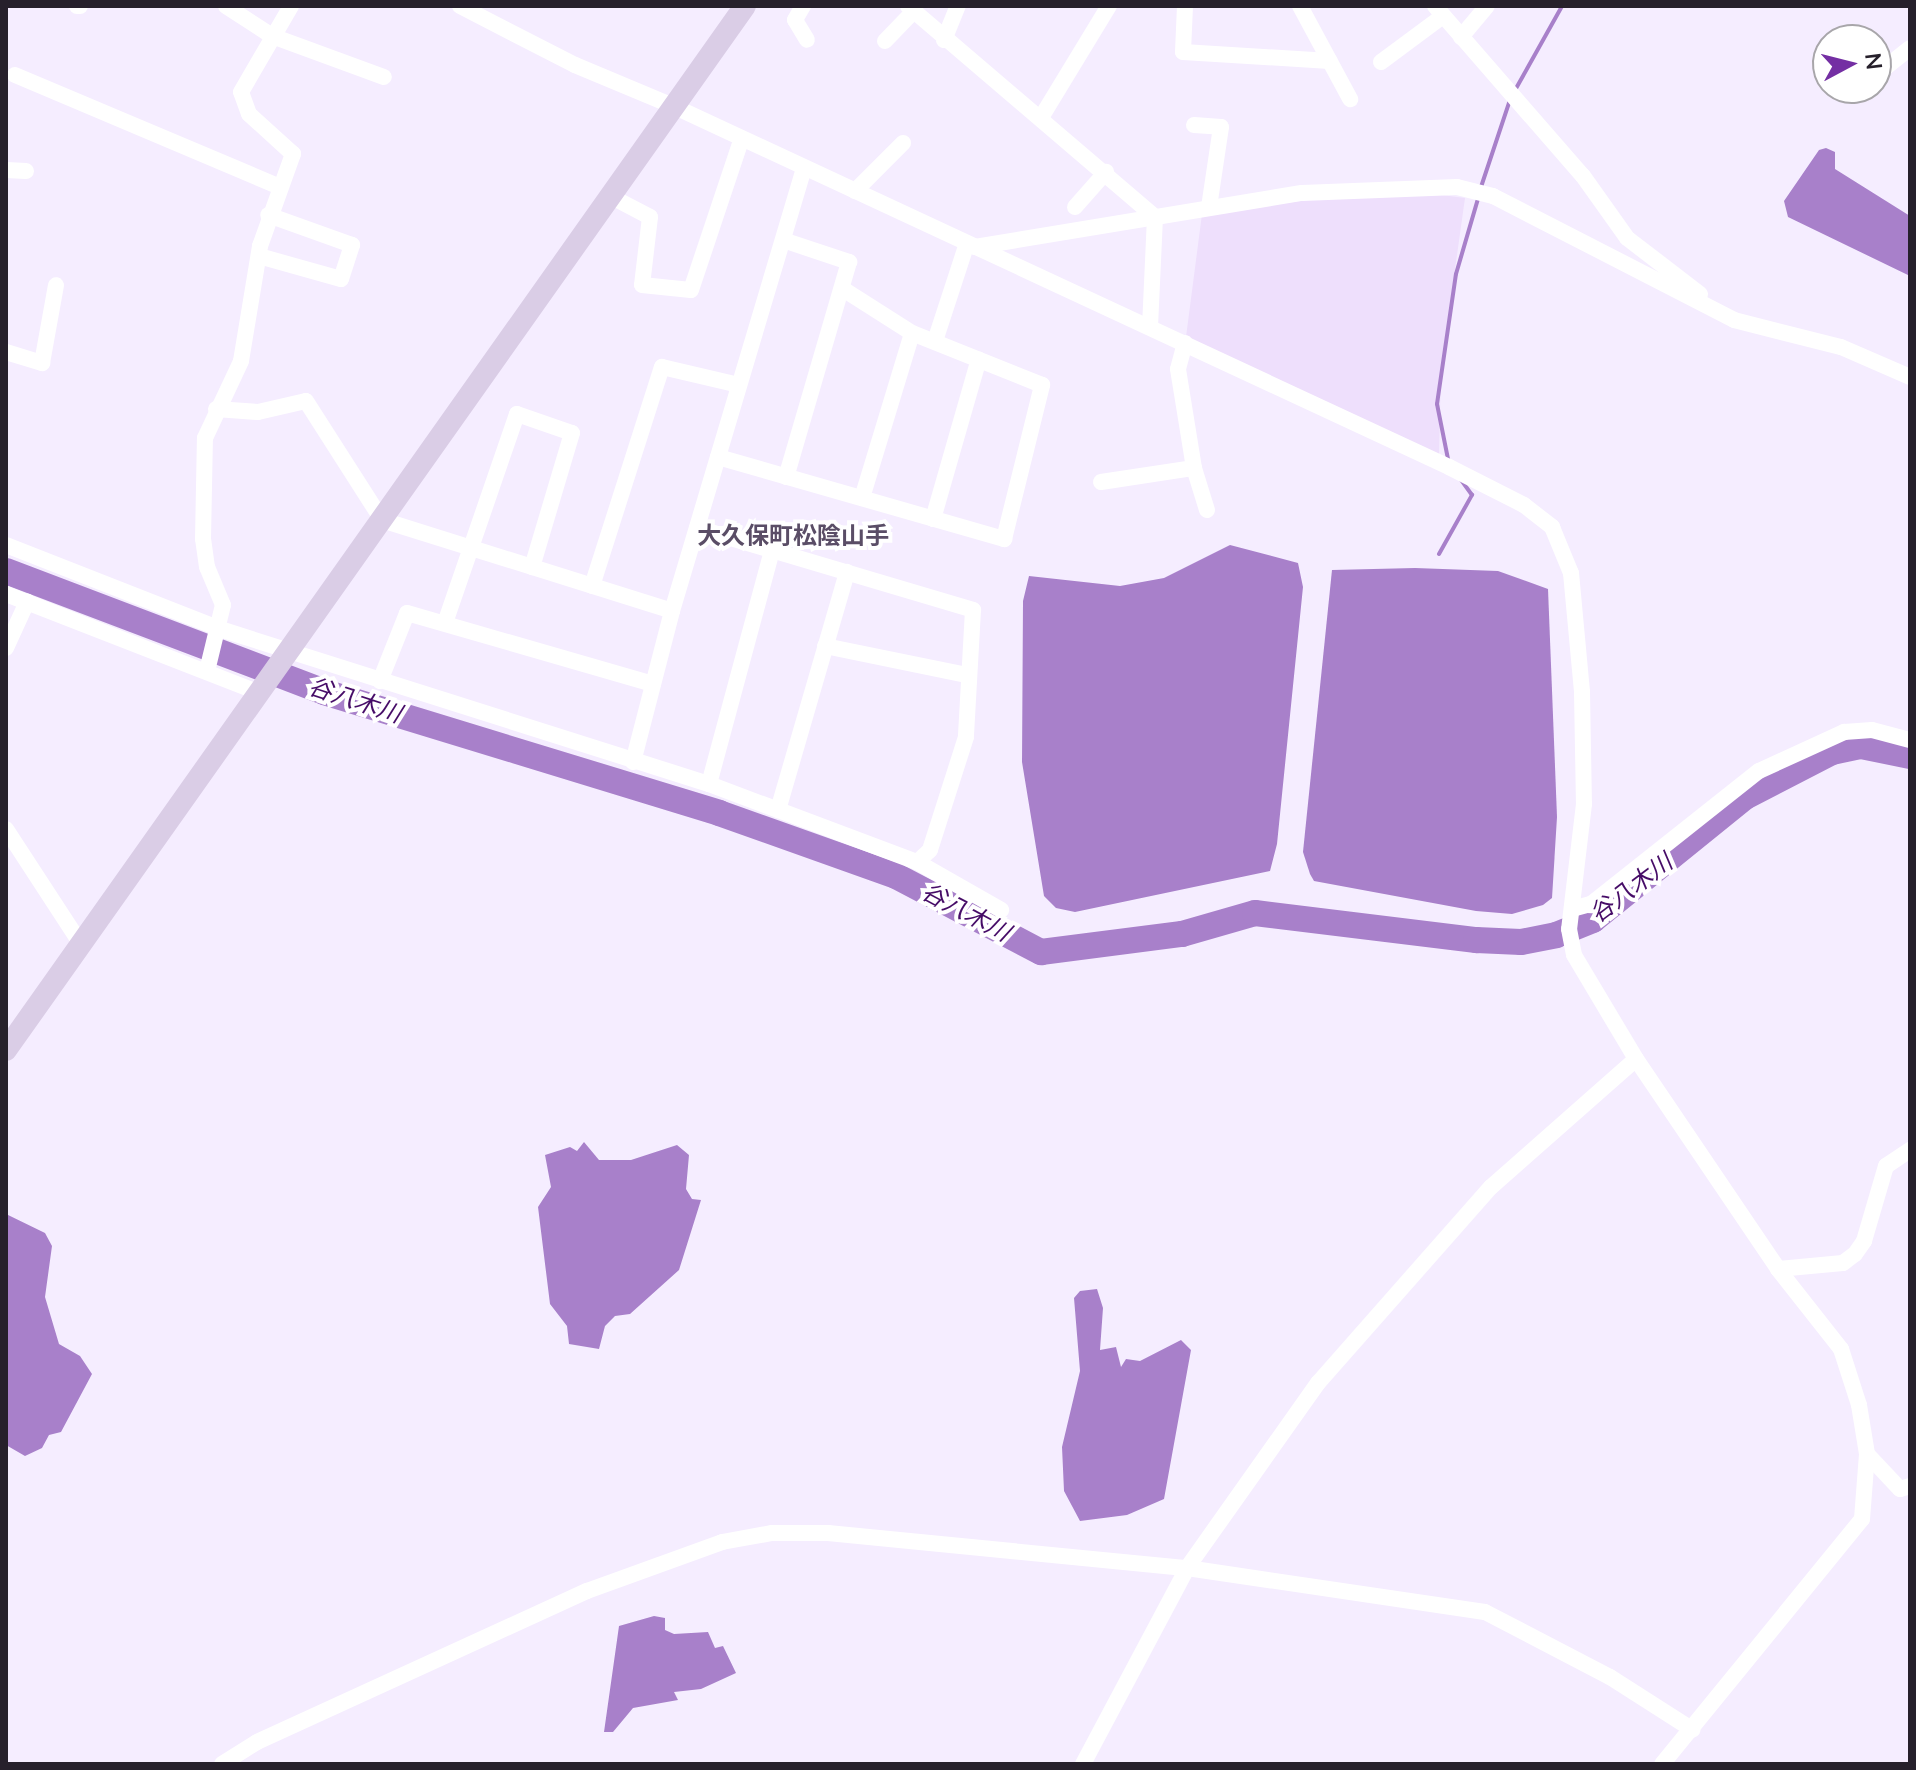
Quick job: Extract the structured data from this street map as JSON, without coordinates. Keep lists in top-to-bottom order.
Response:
{
  "districts": ["大久保町松陰山手"],
  "water": ["谷八木川"],
  "north": "right"
}
